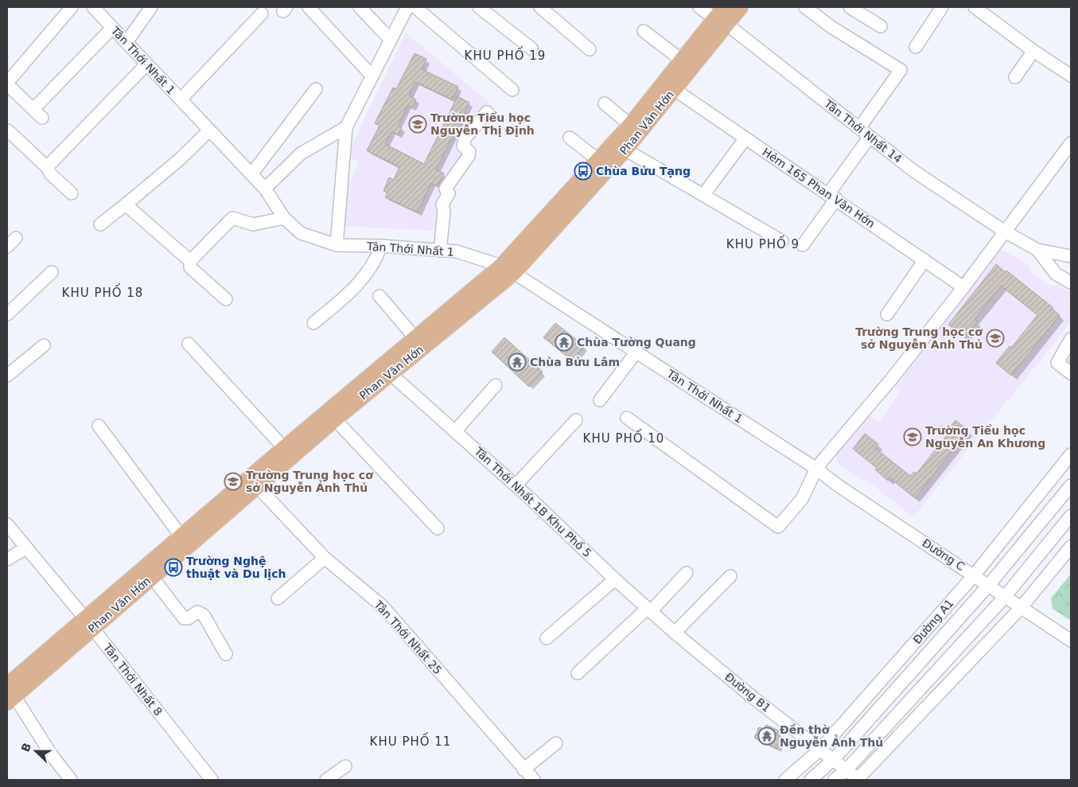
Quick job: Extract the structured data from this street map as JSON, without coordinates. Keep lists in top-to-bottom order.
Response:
{
  "streets": {
    "main road": ["Phan Văn Hớn"],
    "street": [
      "Tân Thới Nhất 1",
      "Tân Thới Nhất 14",
      "Hẻm 165 Phan Văn Hớn",
      "Tân Thới Nhất 1B Khu Phố 5",
      "Đường C",
      "Đường A1",
      "Tân Thới Nhất 25",
      "Tân Thới Nhất 8",
      "Đường B1"
    ]
  },
  "crossings": [
    ["Tân Thới Nhất 1", "Phan Văn Hớn"],
    ["Tân Thới Nhất 1", "Đường C"],
    ["Phan Văn Hớn", "Tân Thới Nhất 14"],
    ["Phan Văn Hớn", "Hẻm 165 Phan Văn Hớn"],
    ["Phan Văn Hớn", "Tân Thới Nhất 1B Khu Phố 5"],
    ["Phan Văn Hớn", "Tân Thới Nhất 25"],
    ["Phan Văn Hớn", "Tân Thới Nhất 8"],
    ["Tân Thới Nhất 1B Khu Phố 5", "Đường B1"],
    ["Đường C", "Đường A1"],
    ["Đường A1", "Đường B1"]
  ],
  "districts": [
    "KHU PHỐ 19",
    "KHU PHỐ 9",
    "KHU PHỐ 18",
    "KHU PHỐ 10",
    "KHU PHỐ 11"
  ],
  "places": {
    "school or university": [
      "Trường Tiểu học Nguyễn Thị Định",
      "Trường Trung học cơ sở Nguyễn Anh Thủ",
      "Trường Tiểu học Nguyễn An Khương",
      "Trường Trung học cơ sở Nguyễn Ảnh Thủ"
    ],
    "bus stop": ["Chùa Bửu Tạng", "Trường Nghệ thuật và Du lịch"],
    "temple": ["Chùa Tường Quang", "Chùa Bửu Lâm", "Đền thờ Nguyễn Ảnh Thủ"]
  },
  "north": "left"
}
